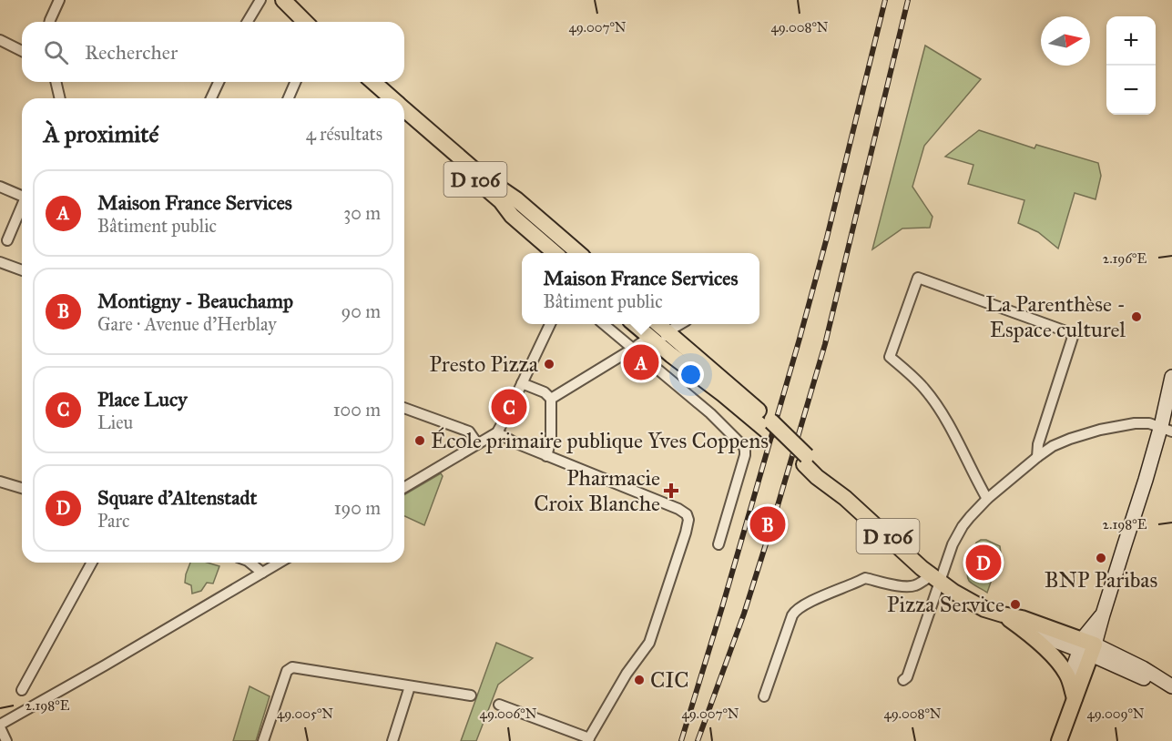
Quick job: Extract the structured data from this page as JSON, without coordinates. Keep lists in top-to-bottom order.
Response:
{
  "streets": {
    "main road": ["D 106"]
  },
  "places": {
    "other": [
      "La Parenthèse - Espace culturel",
      "Presto Pizza",
      "École primaire publique Yves Coppens",
      "BNP Paribas",
      "Pizza Service",
      "CIC"
    ],
    "health": ["Pharmacie Croix Blanche"]
  },
  "north": "right",
  "page": {
    "map_buttons": ["+", "−"],
    "search": "Rechercher",
    "heading": ["À proximité", "4 résultats"],
    "list": [
      {
        "mark": "A",
        "name": "Maison France Services",
        "note": "Bâtiment public",
        "value": "30 m"
      },
      {
        "mark": "B",
        "name": "Montigny - Beauchamp",
        "note": "Gare · Avenue d'Herblay",
        "value": "90 m"
      },
      {
        "mark": "C",
        "name": "Place Lucy",
        "note": "Lieu",
        "value": "100 m"
      },
      {
        "mark": "D",
        "name": "Square d'Altenstadt",
        "note": "Parc",
        "value": "190 m"
      }
    ],
    "popup": ["Maison France Services", "Bâtiment public"],
    "pins": [
      "A",
      "C",
      "B",
      "D"
    ]
  },
  "coordinates": [
    "49.007°N",
    "49.008°N",
    "2.196°E",
    "2.198°E",
    "49.005°N",
    "49.006°N",
    "49.009°N"
  ]
}
